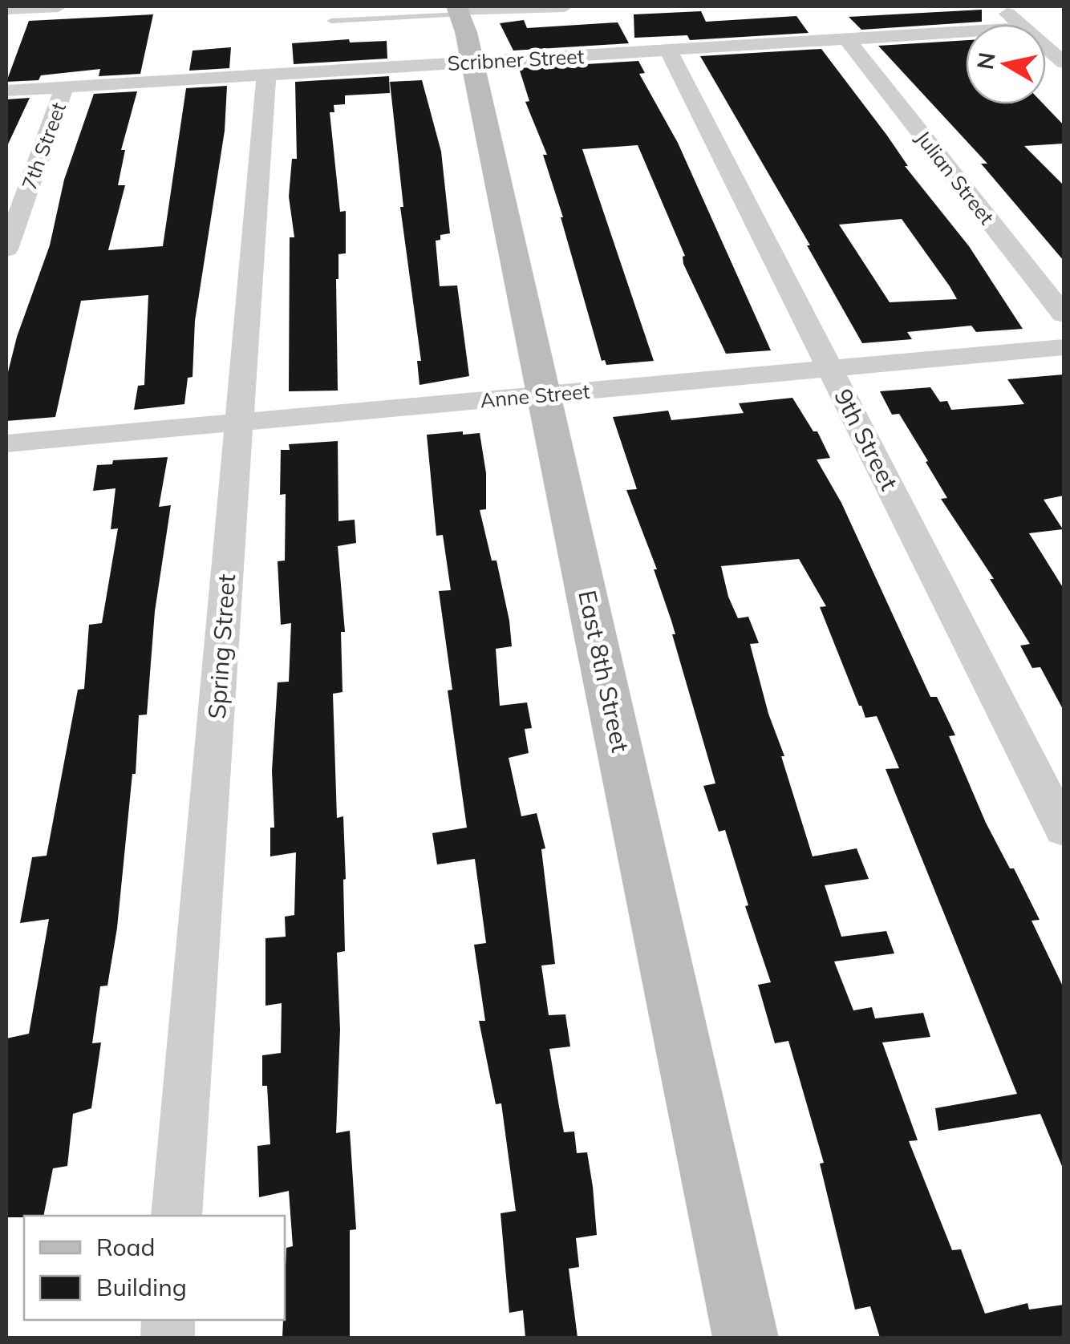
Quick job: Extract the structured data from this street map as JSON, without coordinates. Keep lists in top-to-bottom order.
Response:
{
  "streets": {
    "street": [
      "Scribner Street",
      "7th Street",
      "Julian Street",
      "Anne Street",
      "9th Street",
      "Spring Street",
      "East 8th Street"
    ]
  },
  "crossings": [
    ["Scribner Street", "7th Street"],
    ["Scribner Street", "Julian Street"],
    ["Scribner Street", "9th Street"],
    ["Scribner Street", "Spring Street"],
    ["Scribner Street", "East 8th Street"],
    ["Anne Street", "9th Street"],
    ["Anne Street", "Spring Street"],
    ["Anne Street", "East 8th Street"]
  ],
  "legend": ["Road", "Building"],
  "north": "left"
}
